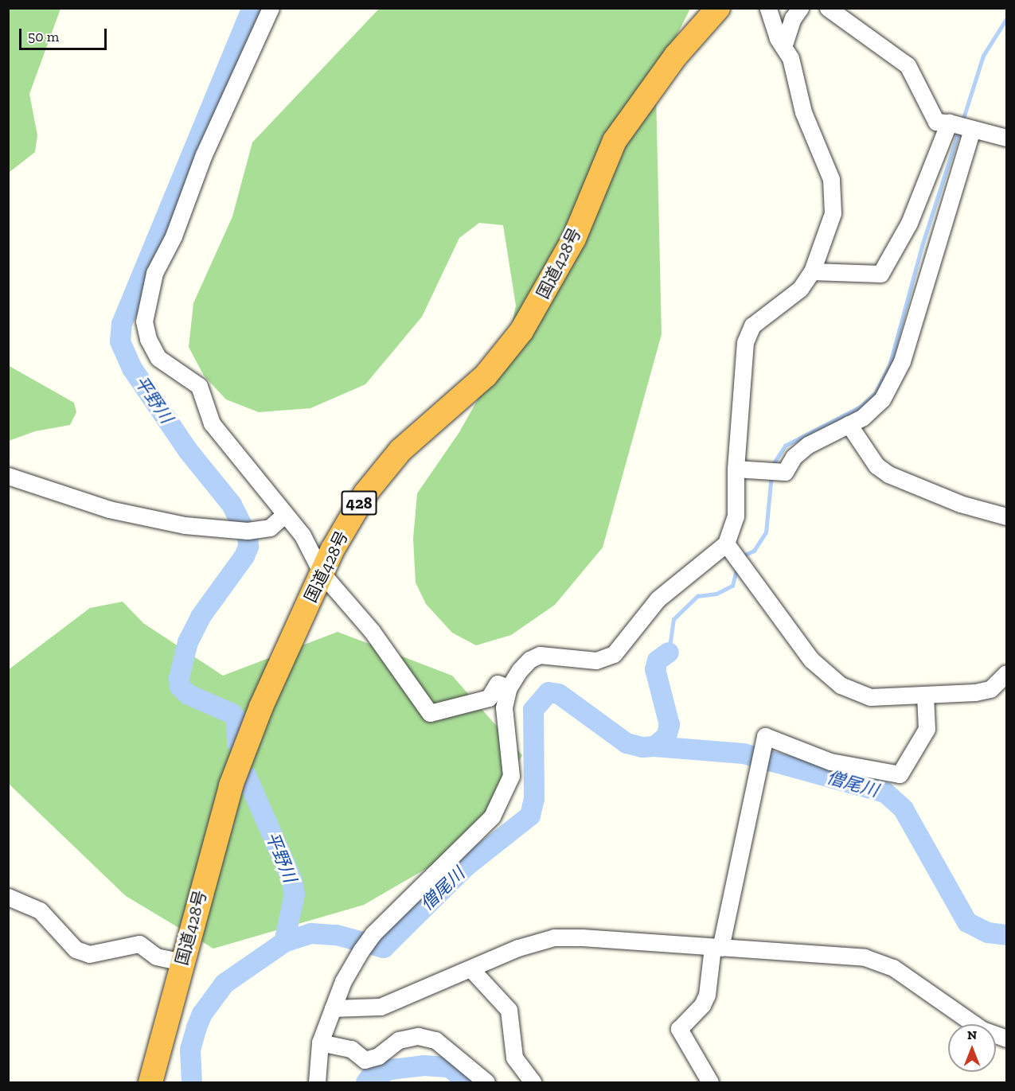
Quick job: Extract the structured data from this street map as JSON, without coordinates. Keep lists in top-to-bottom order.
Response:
{
  "streets": {
    "highway": ["国道428号", "428"]
  },
  "water": ["平野川", "僧尾川"],
  "scale_bar": "50 m",
  "north": "top"
}
